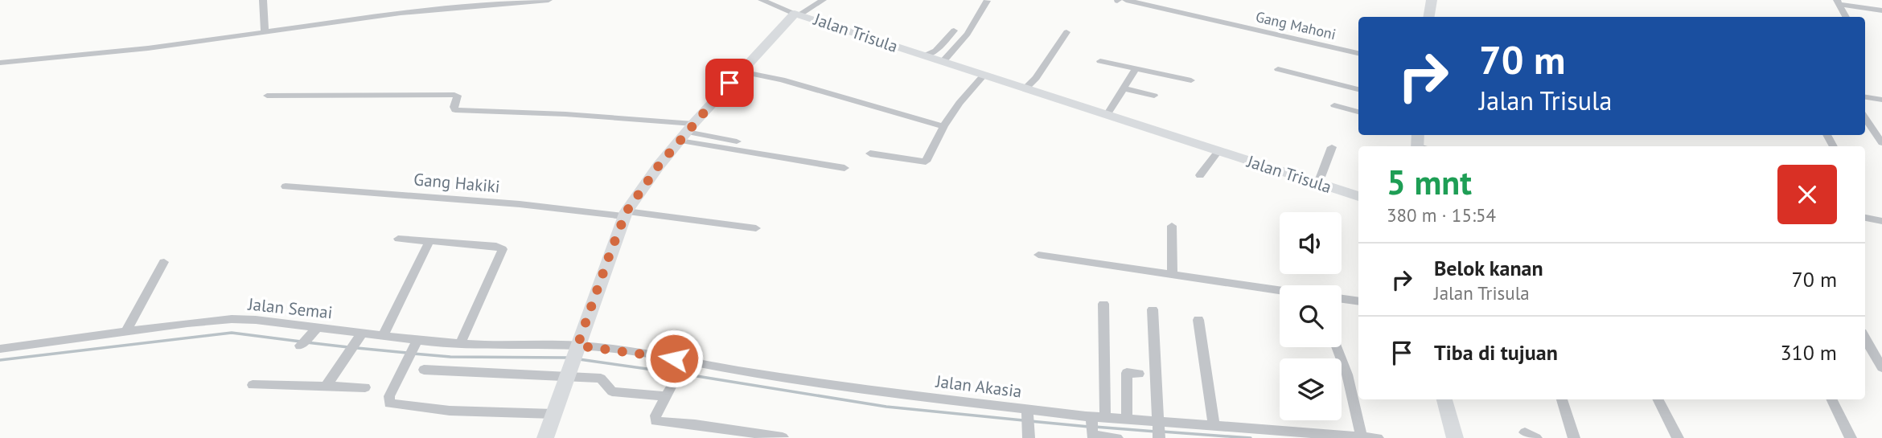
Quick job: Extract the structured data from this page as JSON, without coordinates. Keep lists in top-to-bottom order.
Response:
{
  "streets": {
    "street": [
      "Gang Mahoni",
      "Jalan Trisula",
      "Gang Hakiki",
      "Jalan Semai",
      "Jalan Akasia"
    ]
  },
  "crossings": [
    ["Jalan Trisula", "Gang Hakiki"],
    ["Jalan Trisula", "Jalan Semai"],
    ["Jalan Trisula", "Jalan Akasia"],
    ["Jalan Semai", "Jalan Akasia"]
  ],
  "page": {
    "turn": ["70 m", "Jalan Trisula"],
    "heading": ["5 mnt", "380 m · 15:54"],
    "list": [
      {
        "name": "Belok kanan",
        "note": "Jalan Trisula",
        "value": "70 m"
      },
      {
        "name": "Tiba di tujuan",
        "value": "310 m"
      }
    ]
  }
}
